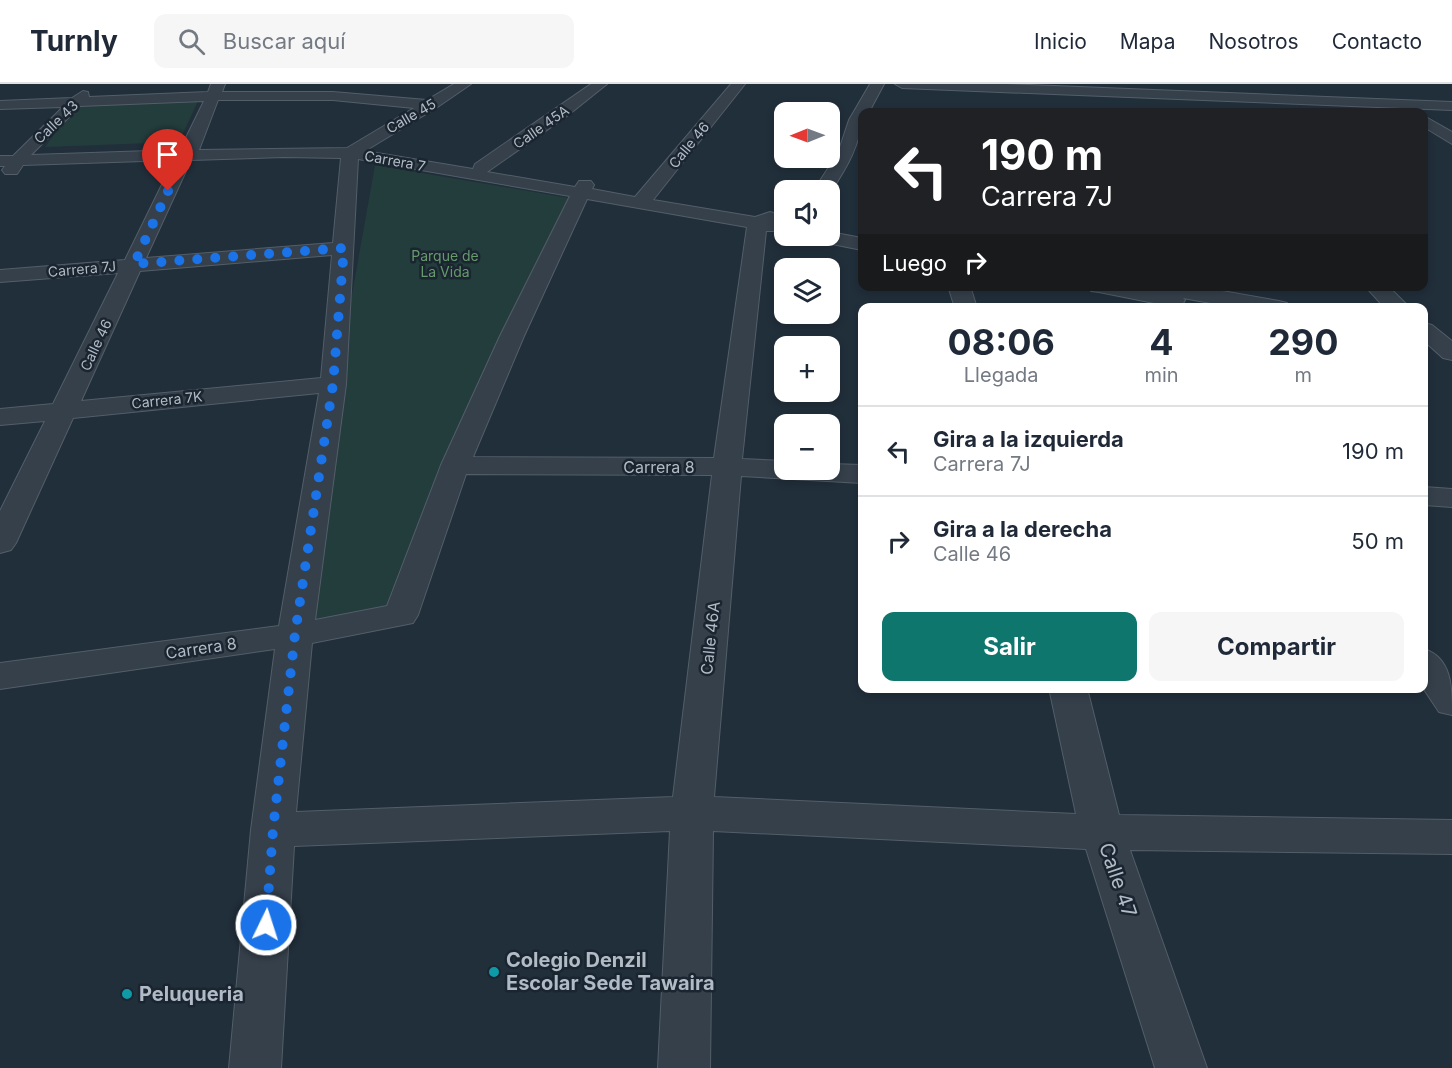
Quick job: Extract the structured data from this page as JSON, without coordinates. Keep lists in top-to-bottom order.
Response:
{
  "streets": {
    "street": [
      "Calle 45",
      "Calle 43",
      "Calle 45A",
      "Calle 46",
      "Carrera 7",
      "Carrera 7J",
      "Carrera 7K",
      "Carrera 8",
      "Calle 46A",
      "Calle 47"
    ]
  },
  "crossings": [
    ["Calle 45", "Carrera 7"],
    ["Calle 43", "Carrera 7"],
    ["Calle 45A", "Carrera 7"],
    ["Calle 46", "Carrera 7"],
    ["Calle 46", "Carrera 7J"],
    ["Calle 46", "Carrera 7K"],
    ["Carrera 7", "Calle 46A"],
    ["Carrera 8", "Calle 46A"]
  ],
  "parks": ["Parque de La Vida"],
  "places": ["Colegio Denzil Escolar Sede Tawaira", "Peluqueria"],
  "north": "left",
  "page": {
    "header": "Turnly",
    "search": "Buscar aquí",
    "nav": [
      "Inicio",
      "Mapa",
      "Nosotros",
      "Contacto"
    ],
    "map_buttons": ["+", "−"],
    "turn": ["190 m", "Carrera 7J"],
    "then": "Luego",
    "eta": [
      "08:06",
      "Llegada",
      "4",
      "min",
      "290",
      "m"
    ],
    "list": [
      {
        "name": "Gira a la izquierda",
        "note": "Carrera 7J",
        "value": "190 m"
      },
      {
        "name": "Gira a la derecha",
        "note": "Calle 46",
        "value": "50 m"
      }
    ],
    "buttons": ["Salir", "Compartir"]
  }
}
